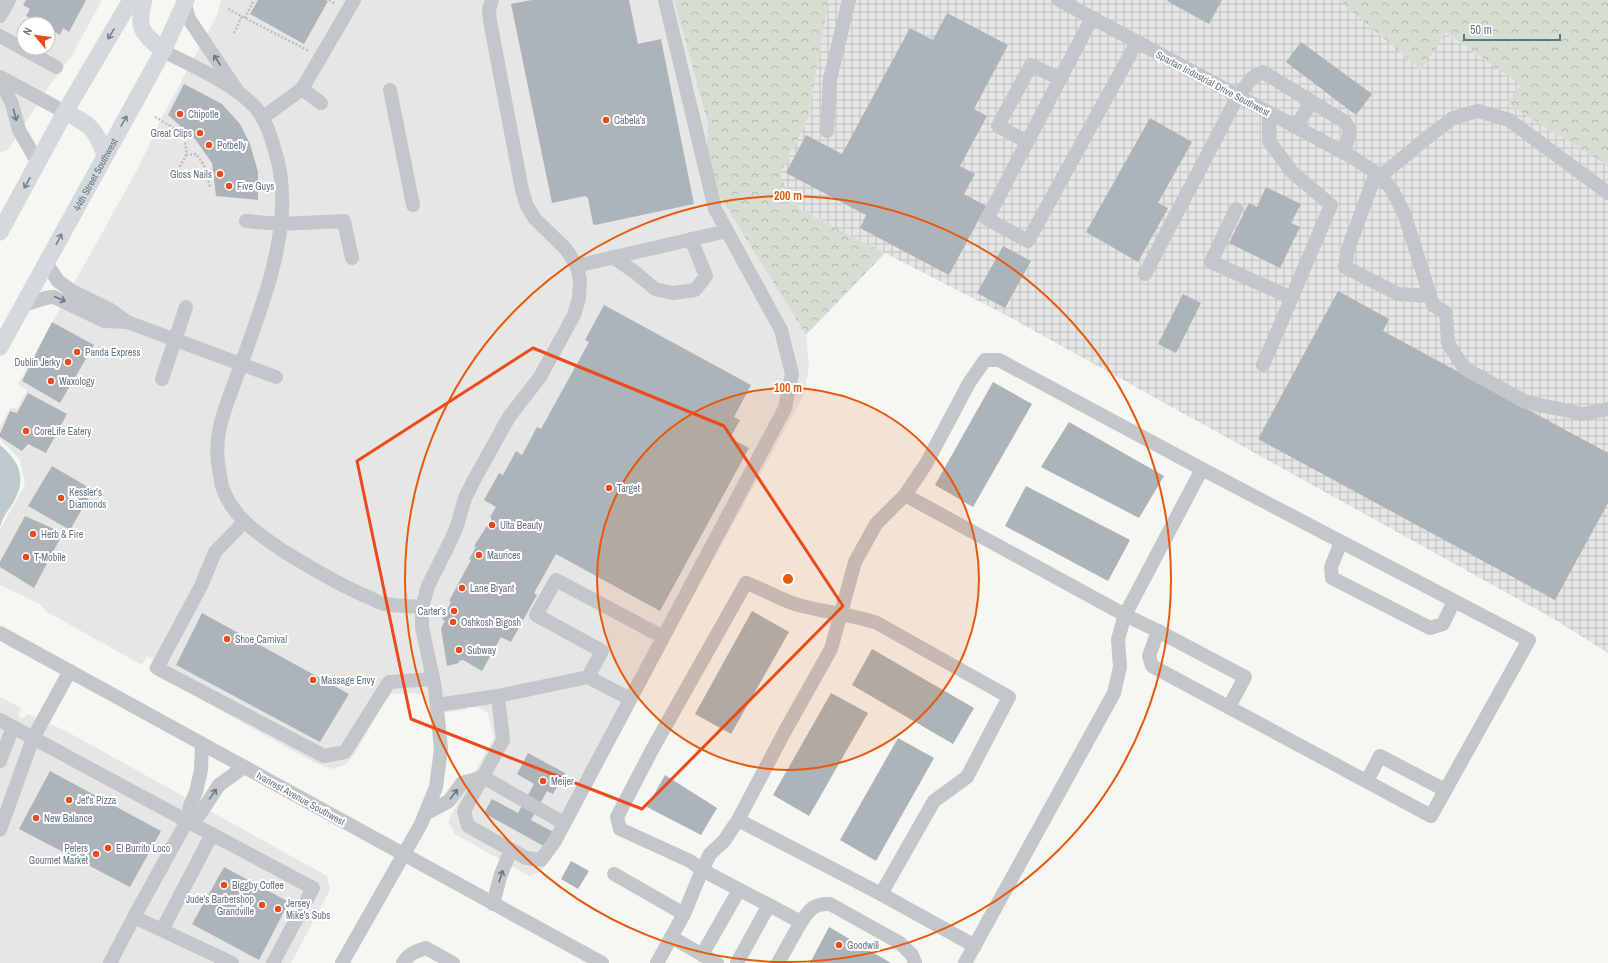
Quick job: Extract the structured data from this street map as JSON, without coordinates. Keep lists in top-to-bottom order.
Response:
{
  "streets": {
    "main road": ["44th Street Southwest"],
    "street": ["Spartan Industrial Drive Southwest", "Ivanrest Avenue Southwest"]
  },
  "places": [
    "Chipotle",
    "Cabela's",
    "Great Clips",
    "Potbelly",
    "Gloss Nails",
    "Five Guys",
    "Panda Express",
    "Dublin Jerky",
    "Waxology",
    "CoreLife Eatery",
    "Target",
    "Kessler's Diamonds",
    "Ulta Beauty",
    "Herb & Fire",
    "Maurices",
    "T-Mobile",
    "Lane Bryant",
    "Carter's",
    "Oshkosh Bigosh",
    "Shoe Carnival",
    "Subway",
    "Massage Envy",
    "Meijer",
    "Jet's Pizza",
    "New Balance",
    "El Burrito Loco",
    "Peters Gourmet Market",
    "Biggby Coffee",
    "Jude's Barbershop Grandville",
    "Jersey Mike's Subs",
    "Goodwill"
  ],
  "scale_bar": "50 m",
  "north": "top left",
  "rings": ["200 m", "100 m"]
}
